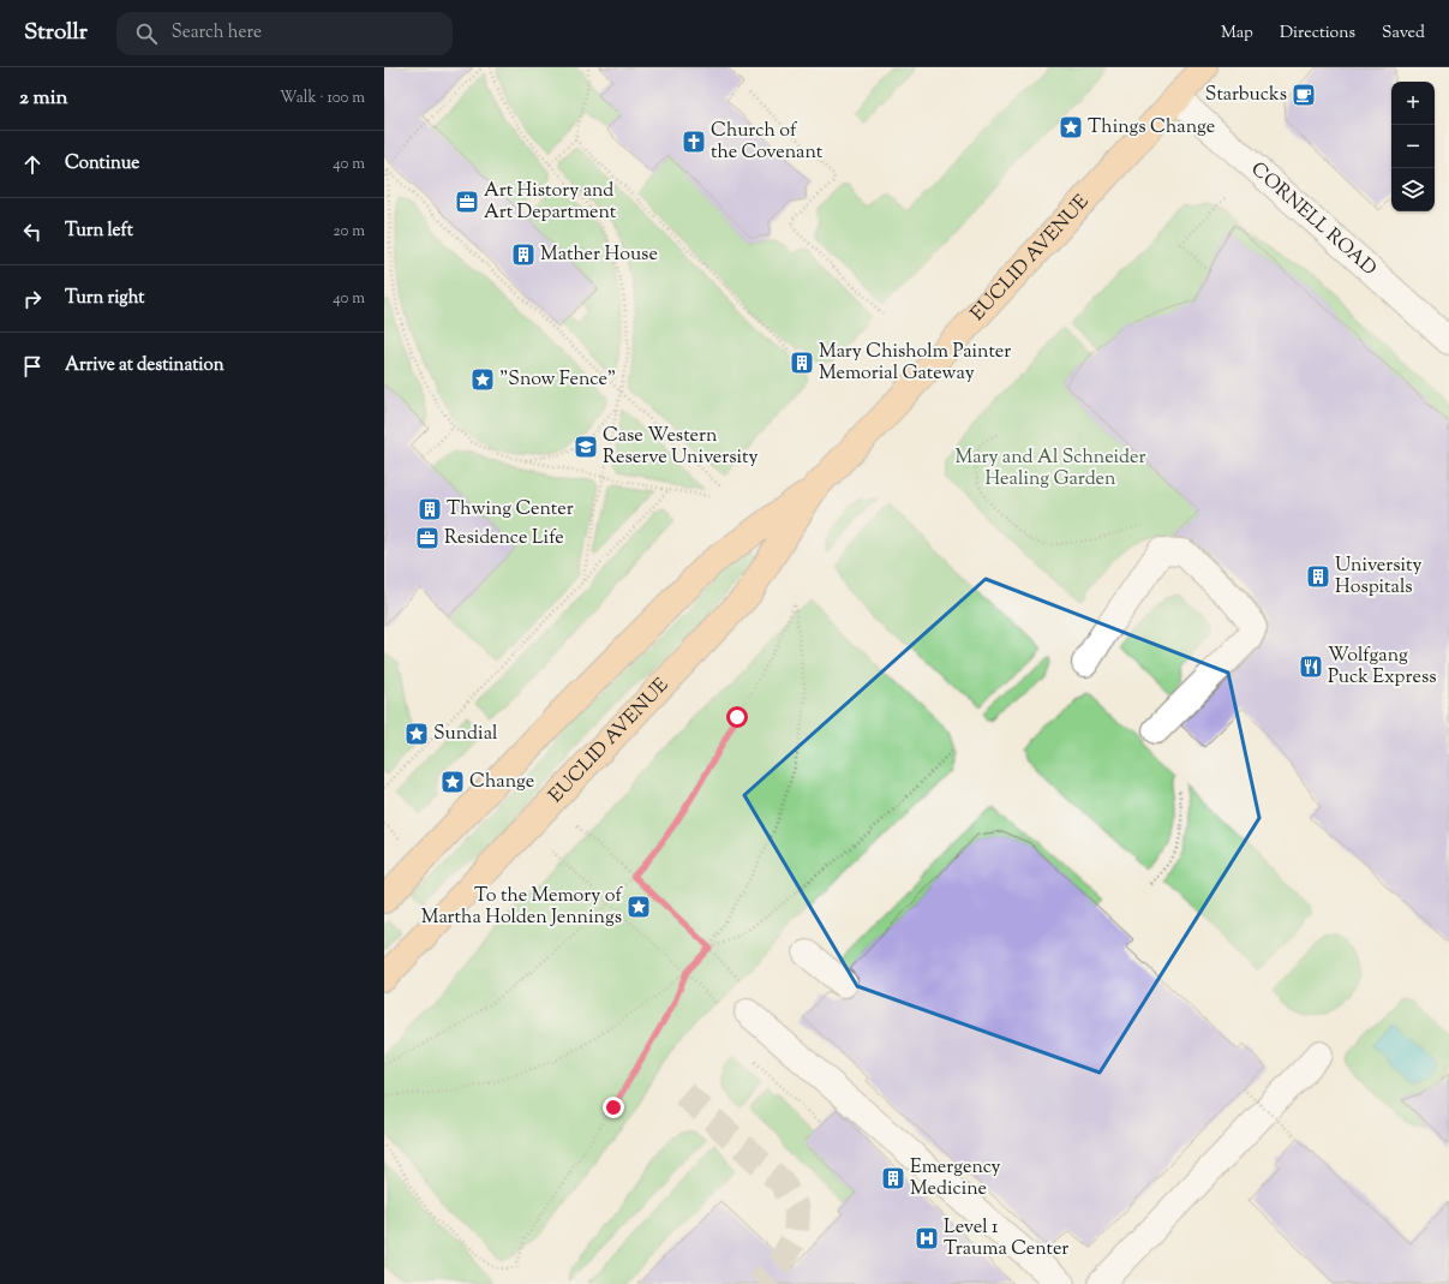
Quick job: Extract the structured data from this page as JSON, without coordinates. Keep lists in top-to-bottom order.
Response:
{
  "streets": {
    "main road": ["EUCLID AVENUE"],
    "street": ["CORNELL ROAD"]
  },
  "crossings": [
    ["CORNELL ROAD", "EUCLID AVENUE"]
  ],
  "parks": ["Mary and Al Schneider Healing Garden"],
  "places": {
    "cafe": ["Starbucks"],
    "place": [
      "Things Change",
      "\"Snow Fence\"",
      "Sundial",
      "Change",
      "To the Memory of Martha Holden Jennings"
    ],
    "church": ["Church of the Covenant"],
    "office": ["Art History and Art Department", "Residence Life"],
    "building": [
      "Mather House",
      "Mary Chisholm Painter Memorial Gateway",
      "Thwing Center",
      "University Hospitals",
      "Emergency Medicine"
    ],
    "school or university": ["Case Western Reserve University"],
    "restaurant": ["Wolfgang Puck Express"],
    "hospital": ["Level 1 Trauma Center"]
  },
  "page": {
    "header": "Strollr",
    "search": "Search here",
    "nav": ["Map", "Directions", "Saved"],
    "heading": ["2 min", "Walk · 100 m"],
    "map_buttons": ["+", "−"],
    "list": [
      ["Continue", "40 m"],
      ["Turn left", "20 m"],
      ["Turn right", "40 m"],
      "Arrive at destination"
    ]
  }
}
